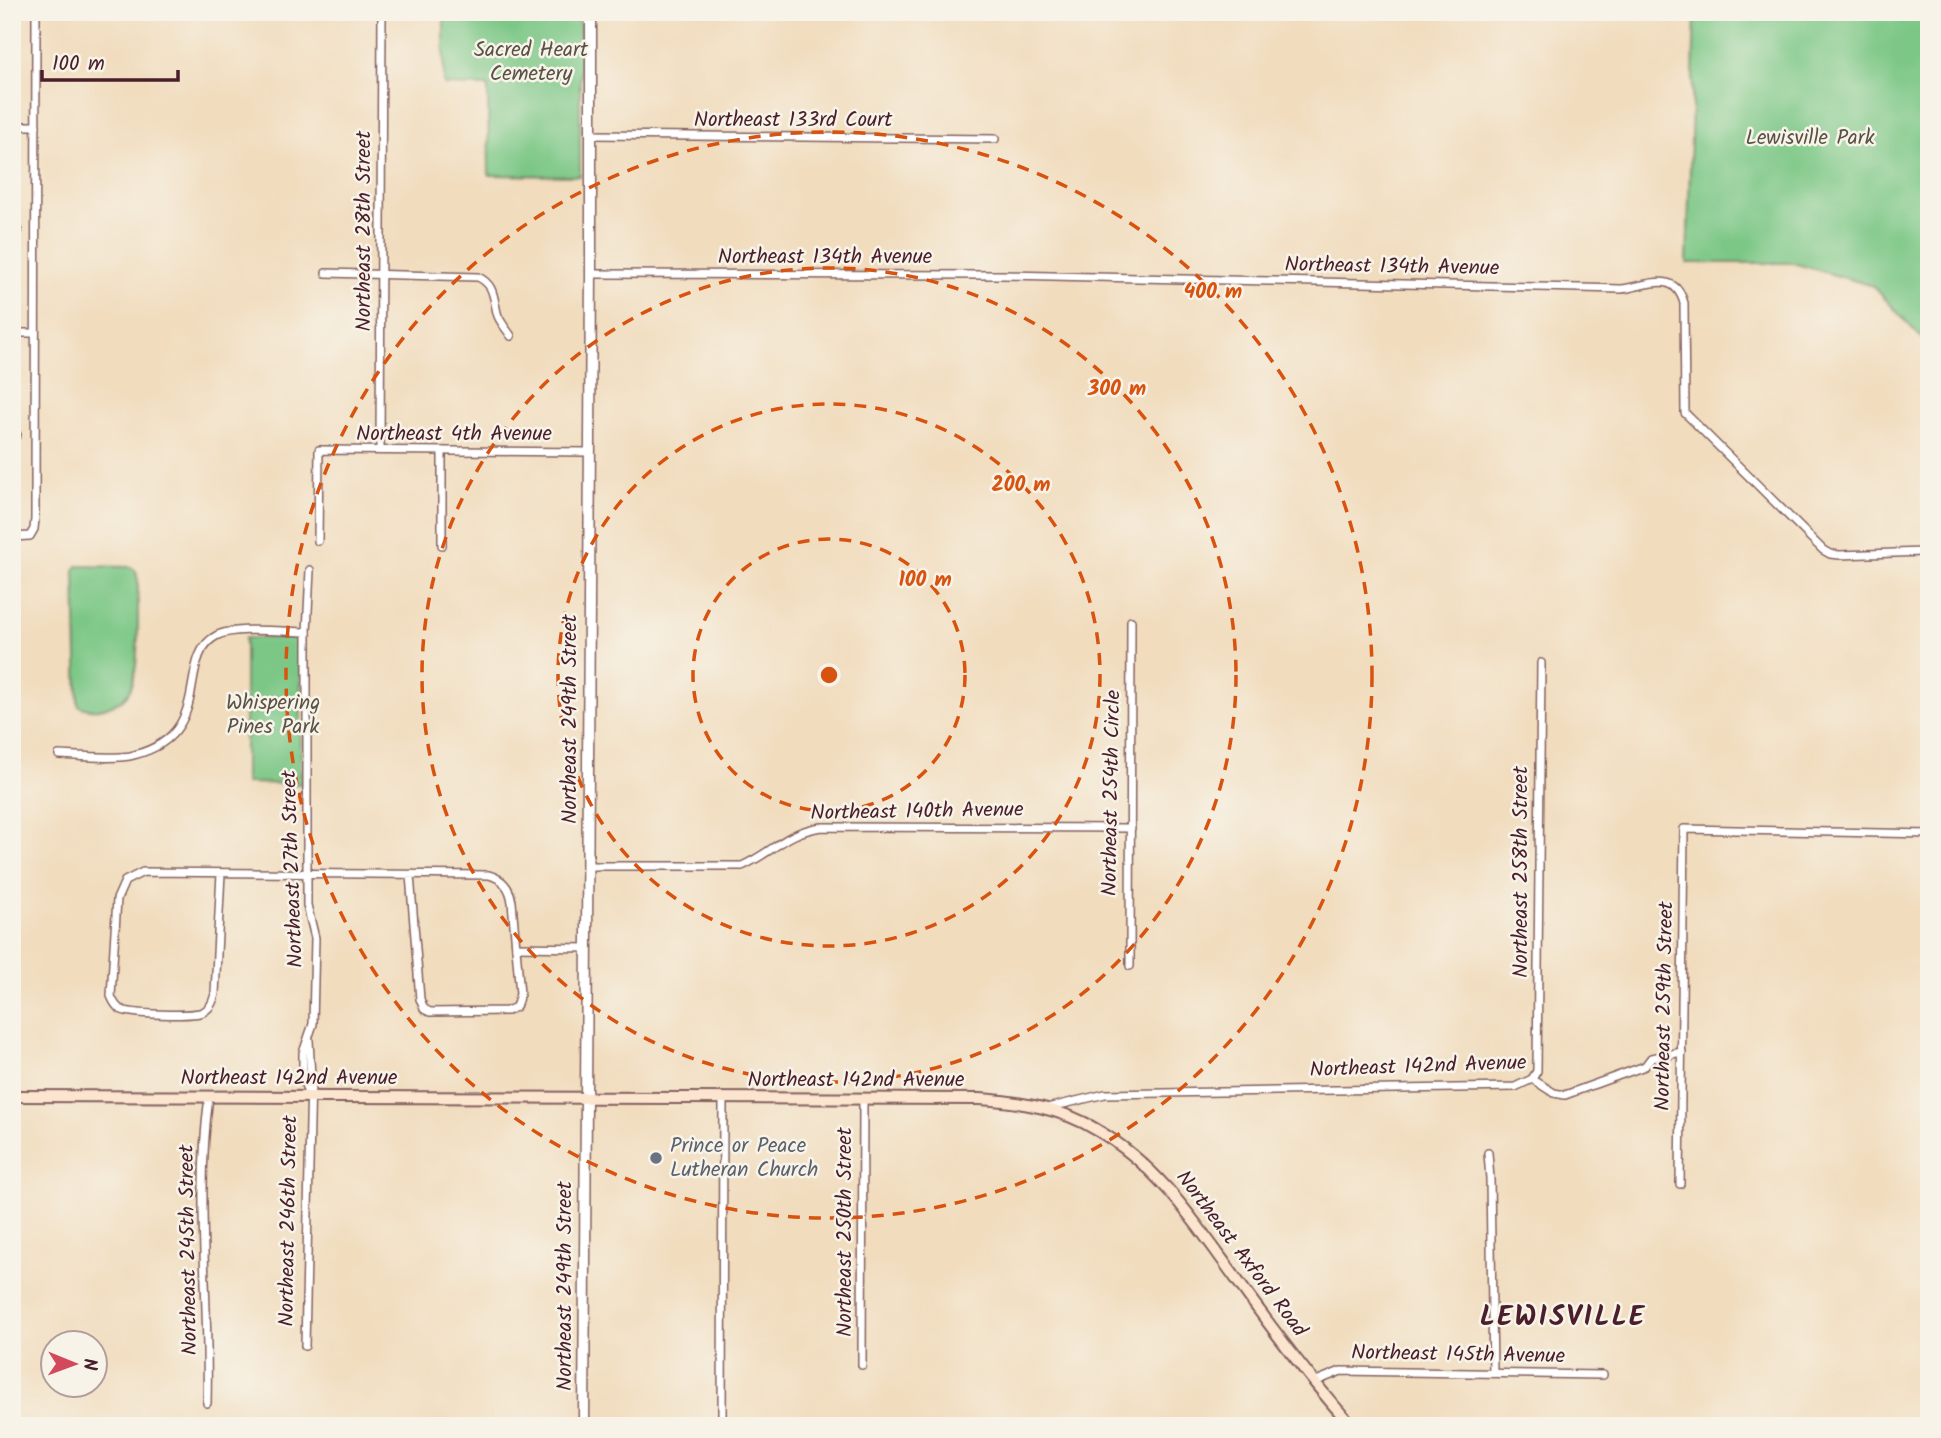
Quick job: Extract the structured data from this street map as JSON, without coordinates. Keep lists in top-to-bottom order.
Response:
{
  "streets": {
    "main road": ["Northeast 142nd Avenue", "Northeast Axford Road"],
    "street": [
      "Northeast 133rd Court",
      "Northeast 28th Street",
      "Northeast 134th Avenue",
      "Northeast 4th Avenue",
      "Northeast 249th Street",
      "Northeast 254th Circle",
      "Northeast 140th Avenue",
      "Northeast 27th Street",
      "Northeast 258th Street",
      "Northeast 259th Street",
      "Northeast 246th Street",
      "Northeast 250th Street",
      "Northeast 245th Street",
      "Northeast 145th Avenue"
    ]
  },
  "crossings": [
    ["Northeast 133rd Court", "Northeast 249th Street"],
    ["Northeast 28th Street", "Northeast 4th Avenue"],
    ["Northeast 134th Avenue", "Northeast 249th Street"],
    ["Northeast 4th Avenue", "Northeast 249th Street"],
    ["Northeast 249th Street", "Northeast 140th Avenue"],
    ["Northeast 249th Street", "Northeast 142nd Avenue"],
    ["Northeast 254th Circle", "Northeast 140th Avenue"],
    ["Northeast 27th Street", "Northeast 142nd Avenue"],
    ["Northeast 27th Street", "Northeast 246th Street"],
    ["Northeast 258th Street", "Northeast 142nd Avenue"],
    ["Northeast 259th Street", "Northeast 142nd Avenue"],
    ["Northeast 142nd Avenue", "Northeast 246th Street"],
    ["Northeast 142nd Avenue", "Northeast 250th Street"],
    ["Northeast 142nd Avenue", "Northeast 245th Street"],
    ["Northeast 142nd Avenue", "Northeast Axford Road"],
    ["Northeast Axford Road", "Northeast 145th Avenue"]
  ],
  "districts": ["LEWISVILLE"],
  "parks": ["Sacred Heart Cemetery", "Lewisville Park", "Whispering Pines Park"],
  "places": ["Prince or Peace Lutheran Church"],
  "scale_bar": "100 m",
  "north": "right",
  "rings": [
    "400 m",
    "300 m",
    "200 m",
    "100 m"
  ]
}
